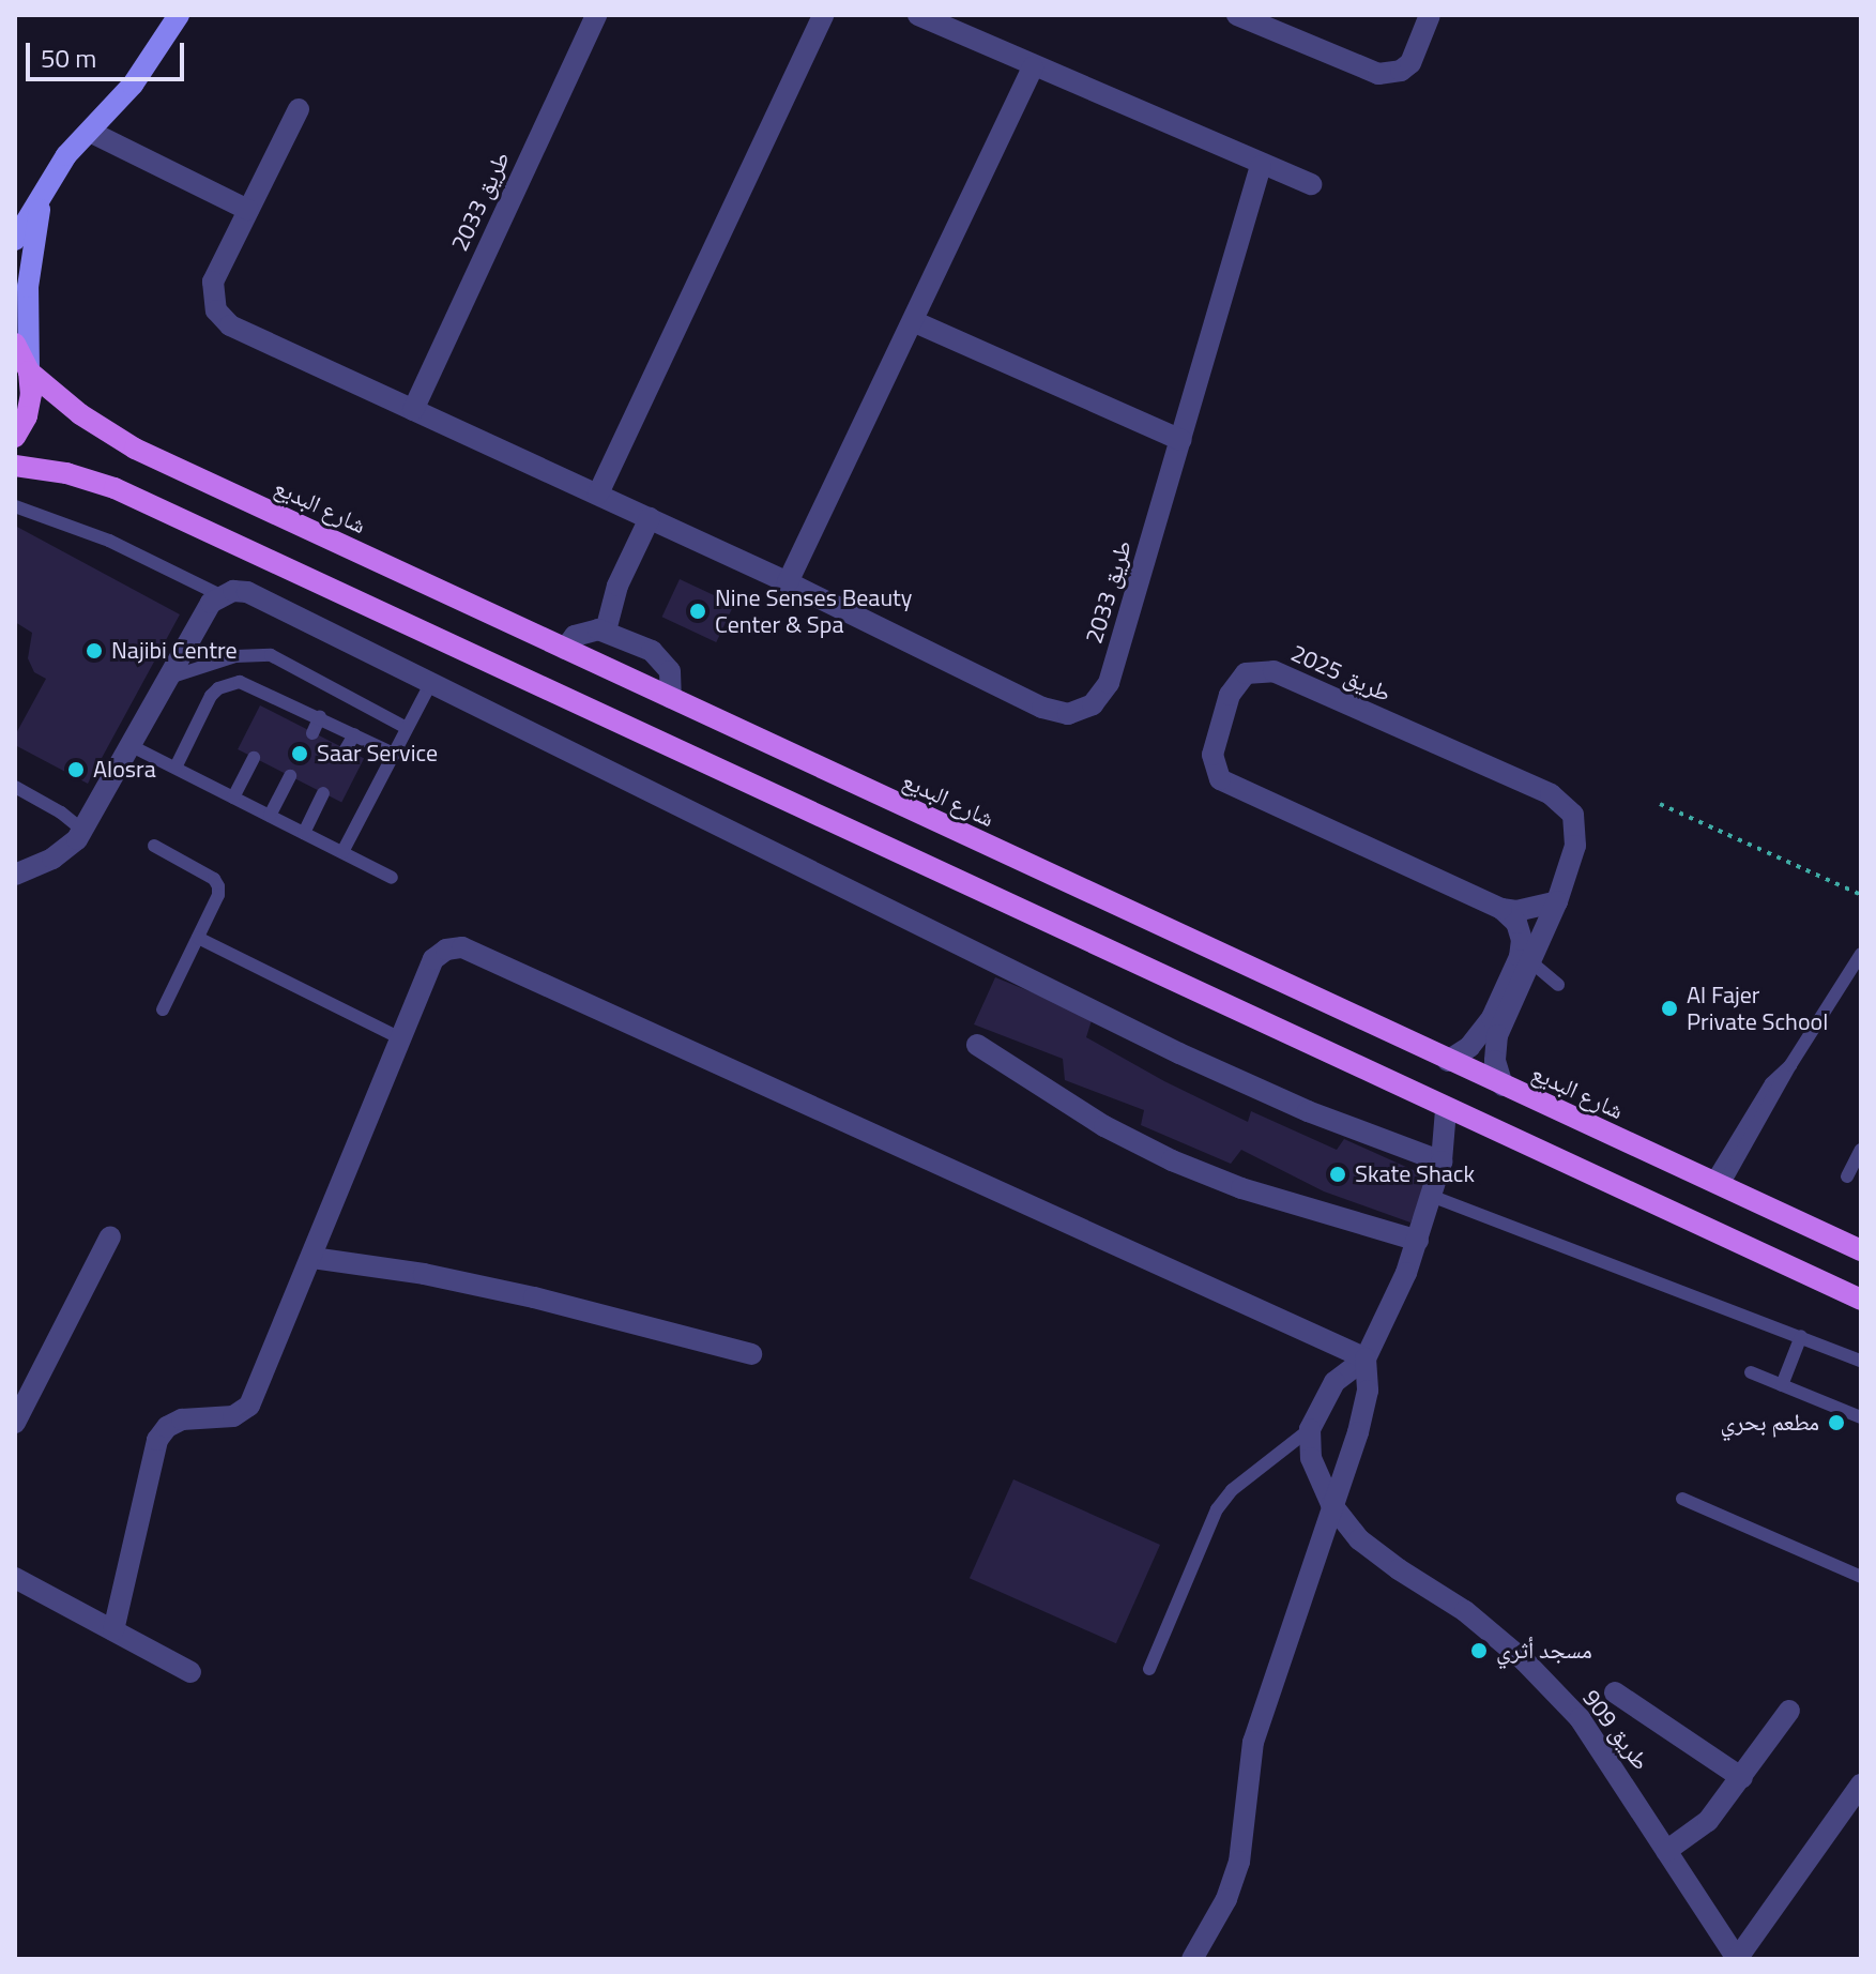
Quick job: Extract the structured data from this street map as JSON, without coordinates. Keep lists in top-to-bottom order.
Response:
{
  "streets": {
    "main road": ["شارع البديع"],
    "street": ["طريق 2033", "طريق 2025", "طريق 909"]
  },
  "crossings": [
    ["شارع البديع", "طريق 2025"]
  ],
  "places": [
    "Nine Senses Beauty Center & Spa",
    "Najibi Centre",
    "Saar Service",
    "Alosra",
    "Al Fajer Private School",
    "Skate Shack",
    "مطعم بحري",
    "مسجد أثري"
  ],
  "scale_bar": "50 m"
}
